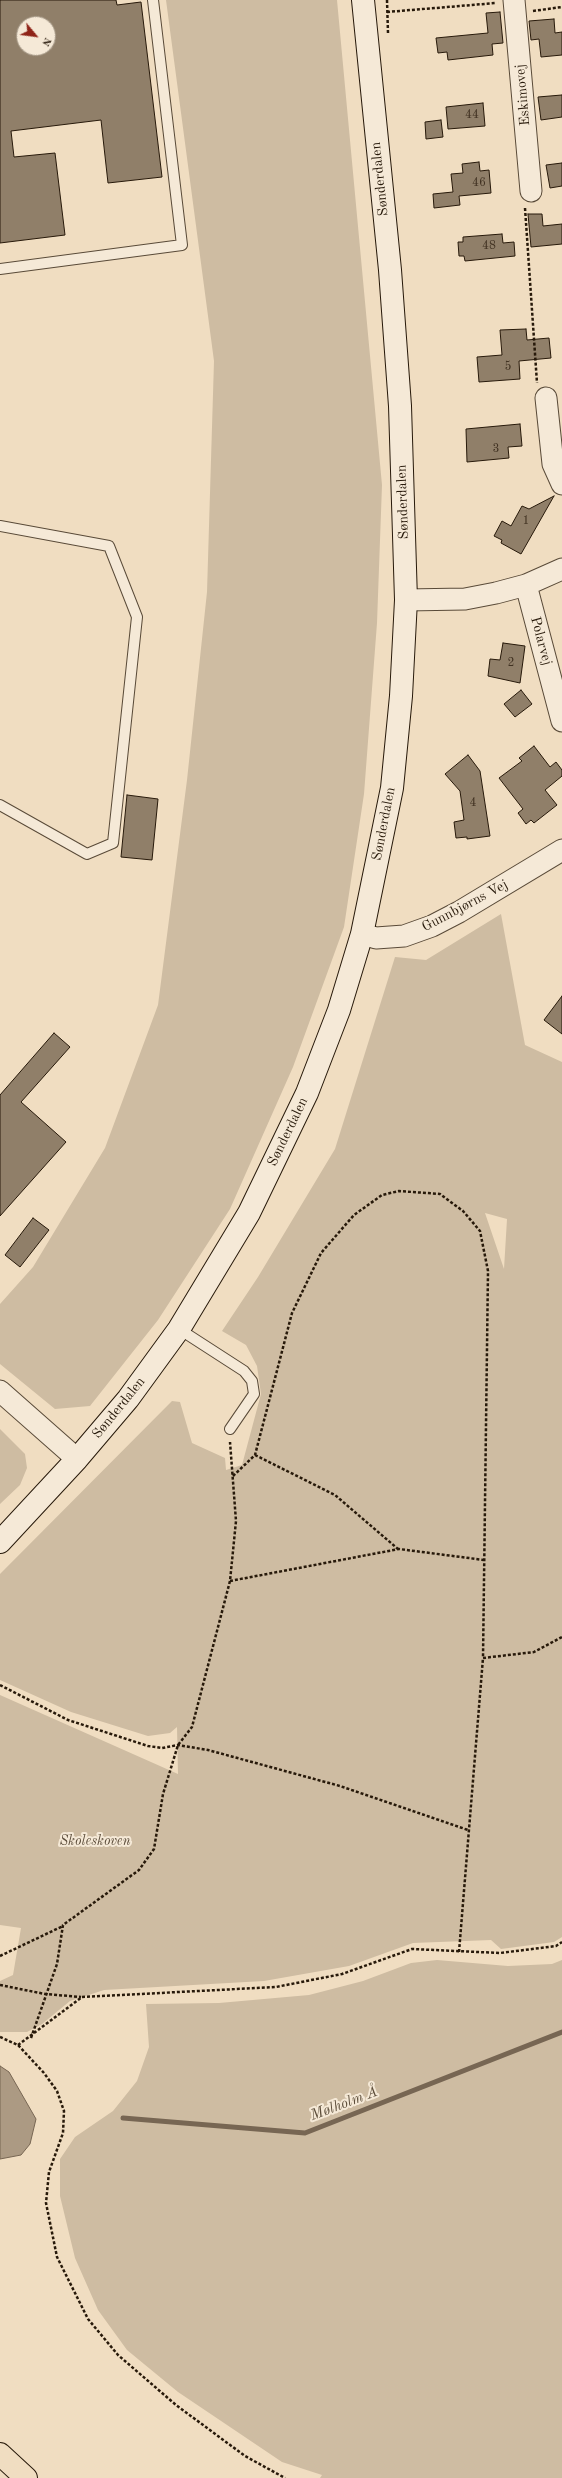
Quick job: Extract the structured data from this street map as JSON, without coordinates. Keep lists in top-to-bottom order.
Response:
{
  "streets": {
    "street": [
      "Eskimovej",
      "Sønderdalen",
      "Polarvej",
      "Gunnbjørns Vej"
    ]
  },
  "crossings": [
    ["Sønderdalen", "Gunnbjørns Vej"]
  ],
  "water": ["Mølholm Å"],
  "parks": ["Skoleskoven"],
  "house_numbers": [
    "44",
    "46",
    "48",
    "5",
    "3",
    "1",
    "2",
    "4"
  ],
  "north": "bottom right"
}
